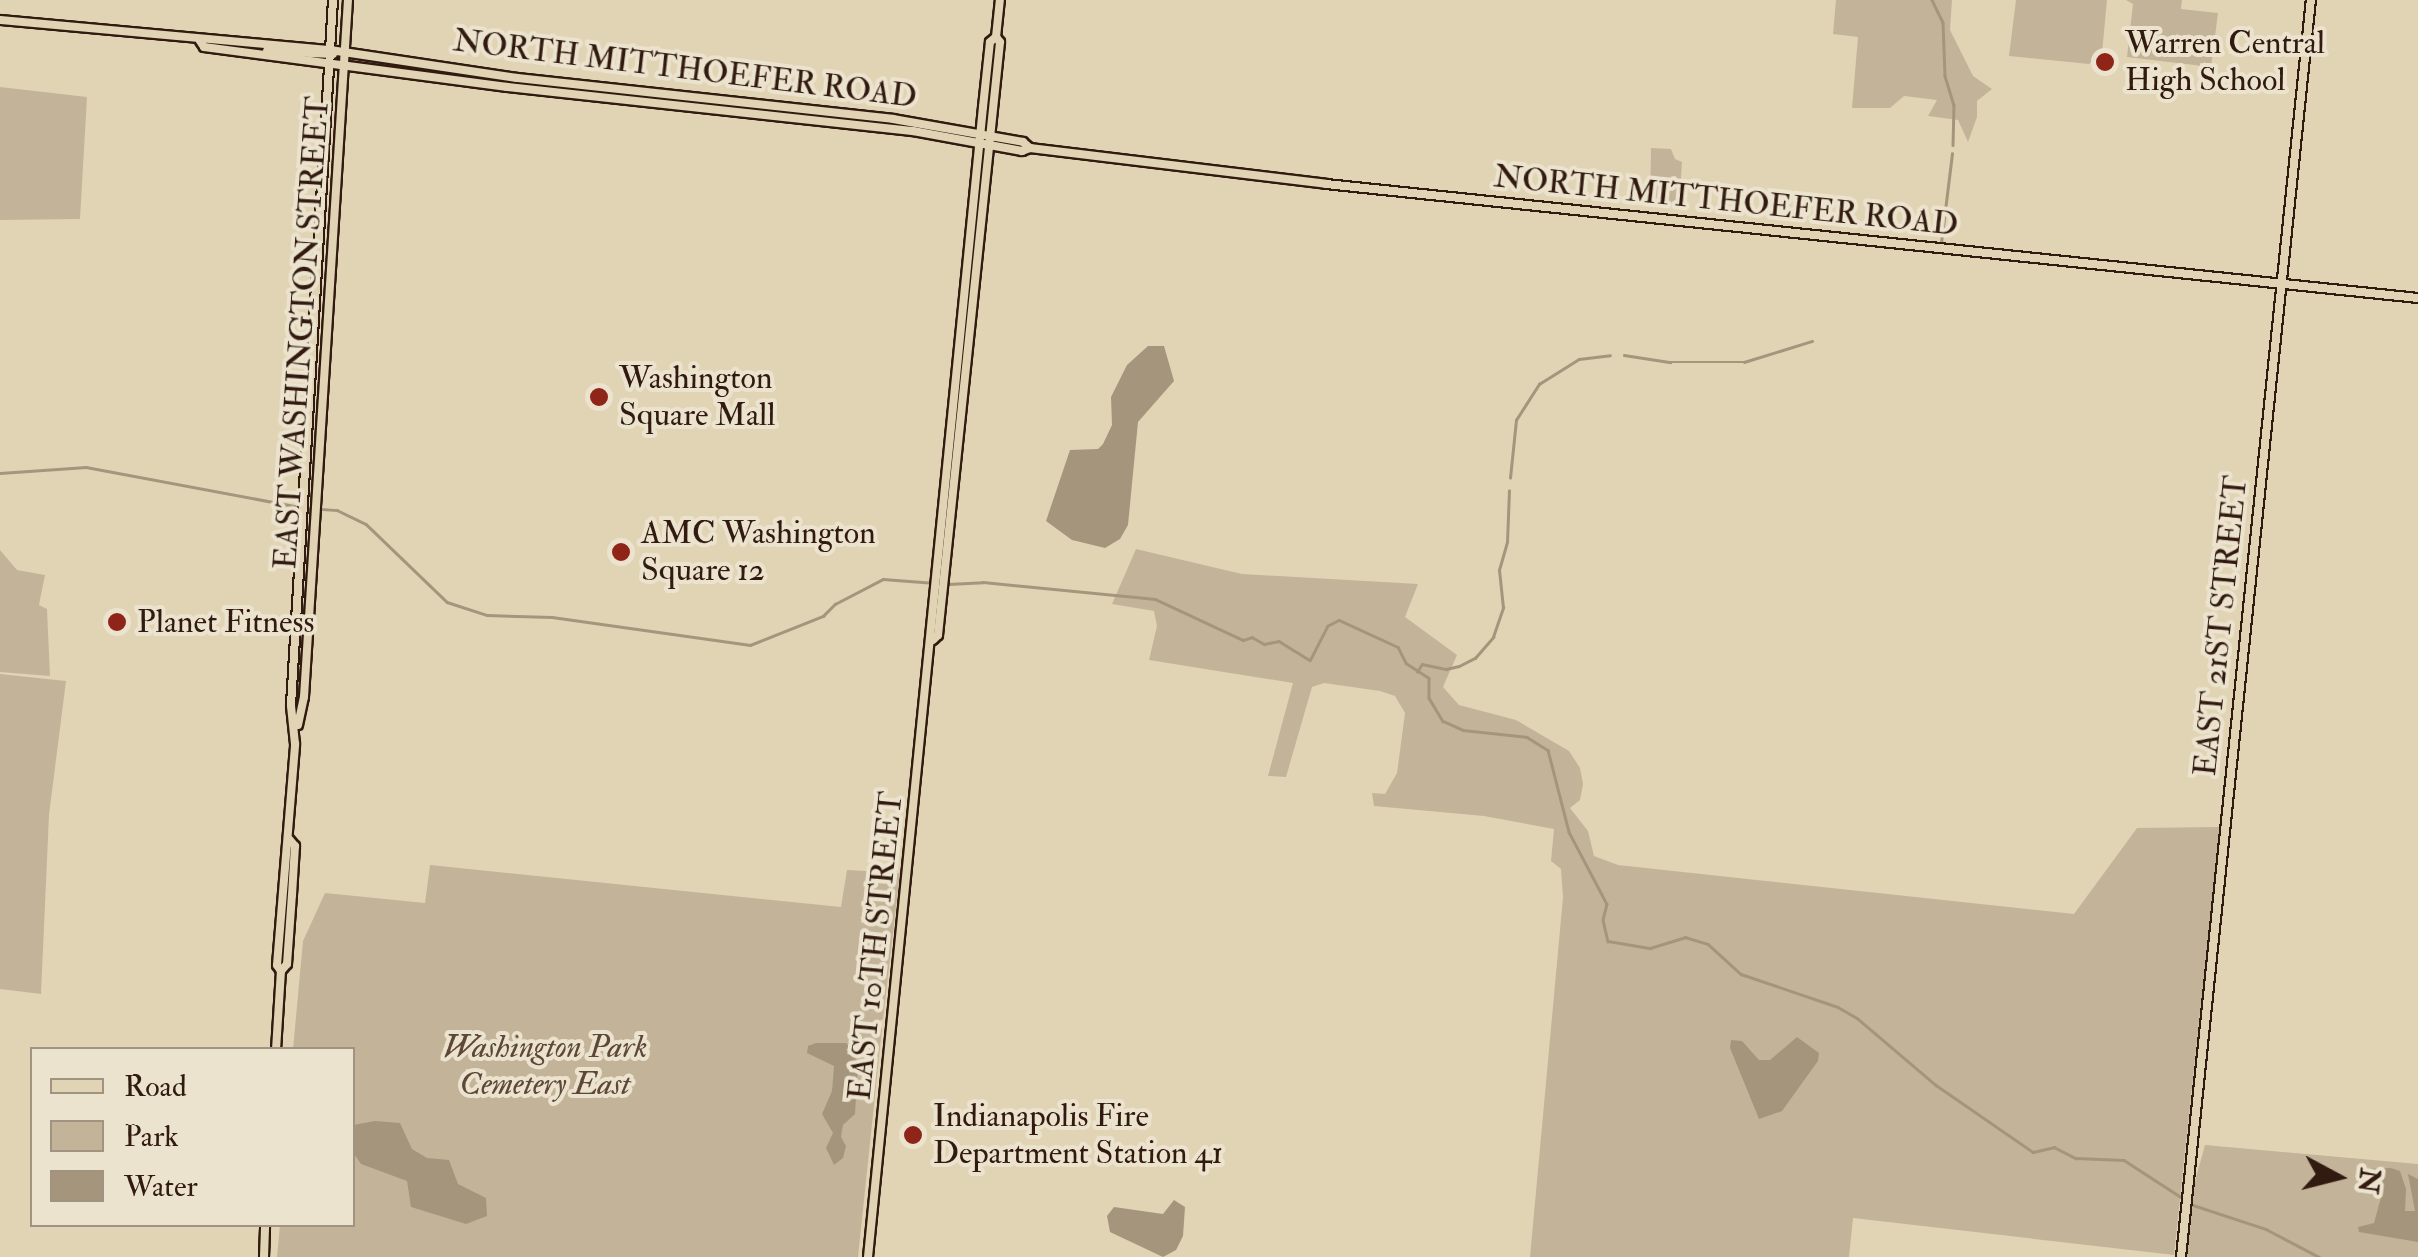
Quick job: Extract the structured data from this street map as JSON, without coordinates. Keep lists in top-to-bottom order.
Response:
{
  "streets": {
    "main road": [
      "NORTH MITTHOEFER ROAD",
      "EAST WASHINGTON STREET",
      "EAST 21ST STREET",
      "EAST 10TH STREET"
    ]
  },
  "crossings": [
    ["NORTH MITTHOEFER ROAD", "EAST WASHINGTON STREET"],
    ["NORTH MITTHOEFER ROAD", "EAST 21ST STREET"],
    ["NORTH MITTHOEFER ROAD", "EAST 10TH STREET"]
  ],
  "parks": ["Washington Park Cemetery East"],
  "places": [
    "Warren Central High School",
    "Washington Square Mall",
    "AMC Washington Square 12",
    "Planet Fitness",
    "Indianapolis Fire Department Station 41"
  ],
  "legend": ["Road", "Park", "Water"],
  "north": "right"
}
